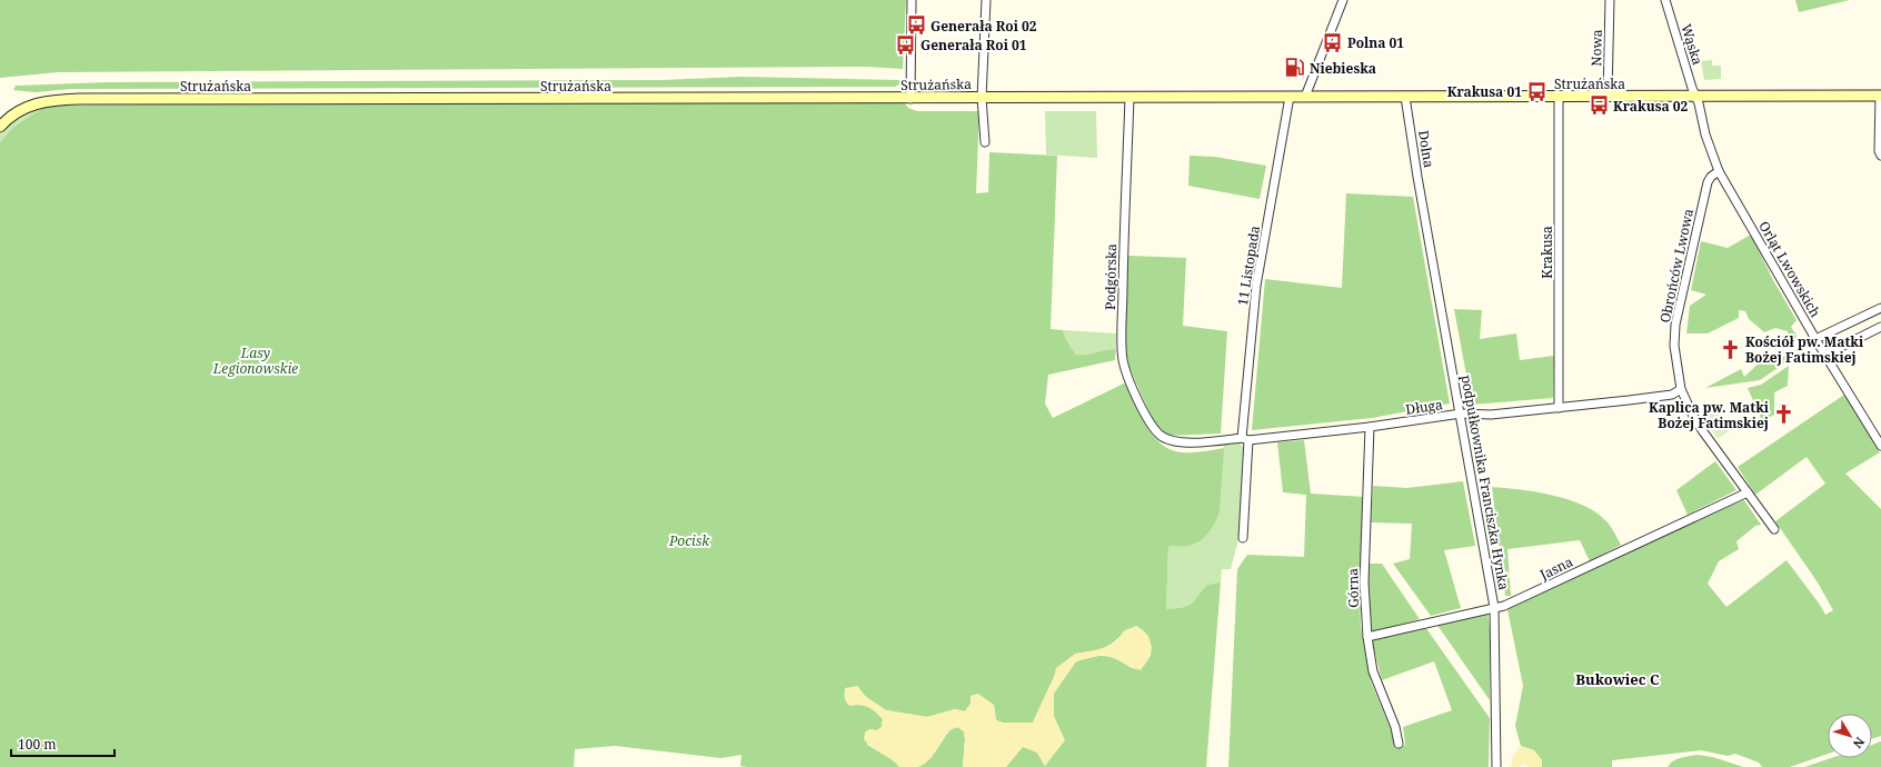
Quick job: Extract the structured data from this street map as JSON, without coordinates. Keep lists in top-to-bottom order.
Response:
{
  "streets": {
    "main road": ["Strużańska"],
    "street": [
      "Wąska",
      "Nowa",
      "Dolna",
      "Krakusa",
      "11 Listopada",
      "Obrońców Lwowa",
      "Orląt Lwowskich",
      "Podgórska",
      "Długa",
      "podpułkownika Franciszka Hynka",
      "Jasna",
      "Górna"
    ]
  },
  "crossings": [
    ["Wąska", "Strużańska"],
    ["Wąska", "Orląt Lwowskich"],
    ["Nowa", "Strużańska"],
    ["Strużańska", "Dolna"],
    ["Strużańska", "Krakusa"],
    ["Strużańska", "11 Listopada"],
    ["Strużańska", "Orląt Lwowskich"],
    ["Strużańska", "Podgórska"],
    ["Dolna", "podpułkownika Franciszka Hynka"],
    ["Krakusa", "Długa"],
    ["11 Listopada", "Długa"],
    ["Obrońców Lwowa", "Orląt Lwowskich"],
    ["Obrońców Lwowa", "Długa"],
    ["Obrońców Lwowa", "Jasna"],
    ["Podgórska", "Długa"],
    ["Długa", "podpułkownika Franciszka Hynka"],
    ["Długa", "Górna"],
    ["podpułkownika Franciszka Hynka", "Jasna"],
    ["Jasna", "Górna"]
  ],
  "districts": ["Bukowiec C"],
  "parks": ["Lasy Legionowskie", "Pocisk"],
  "places": {
    "bus stop": [
      "Generała Roi 02",
      "Polna 01",
      "Generała Roi 01",
      "Krakusa 01",
      "Krakusa 02"
    ],
    "fuel station": ["Niebieska"],
    "church": ["Kościół pw. Matki Bożej Fatimskiej", "Kaplica pw. Matki Bożej Fatimskiej"]
  },
  "scale_bar": "100 m",
  "north": "bottom right"
}
